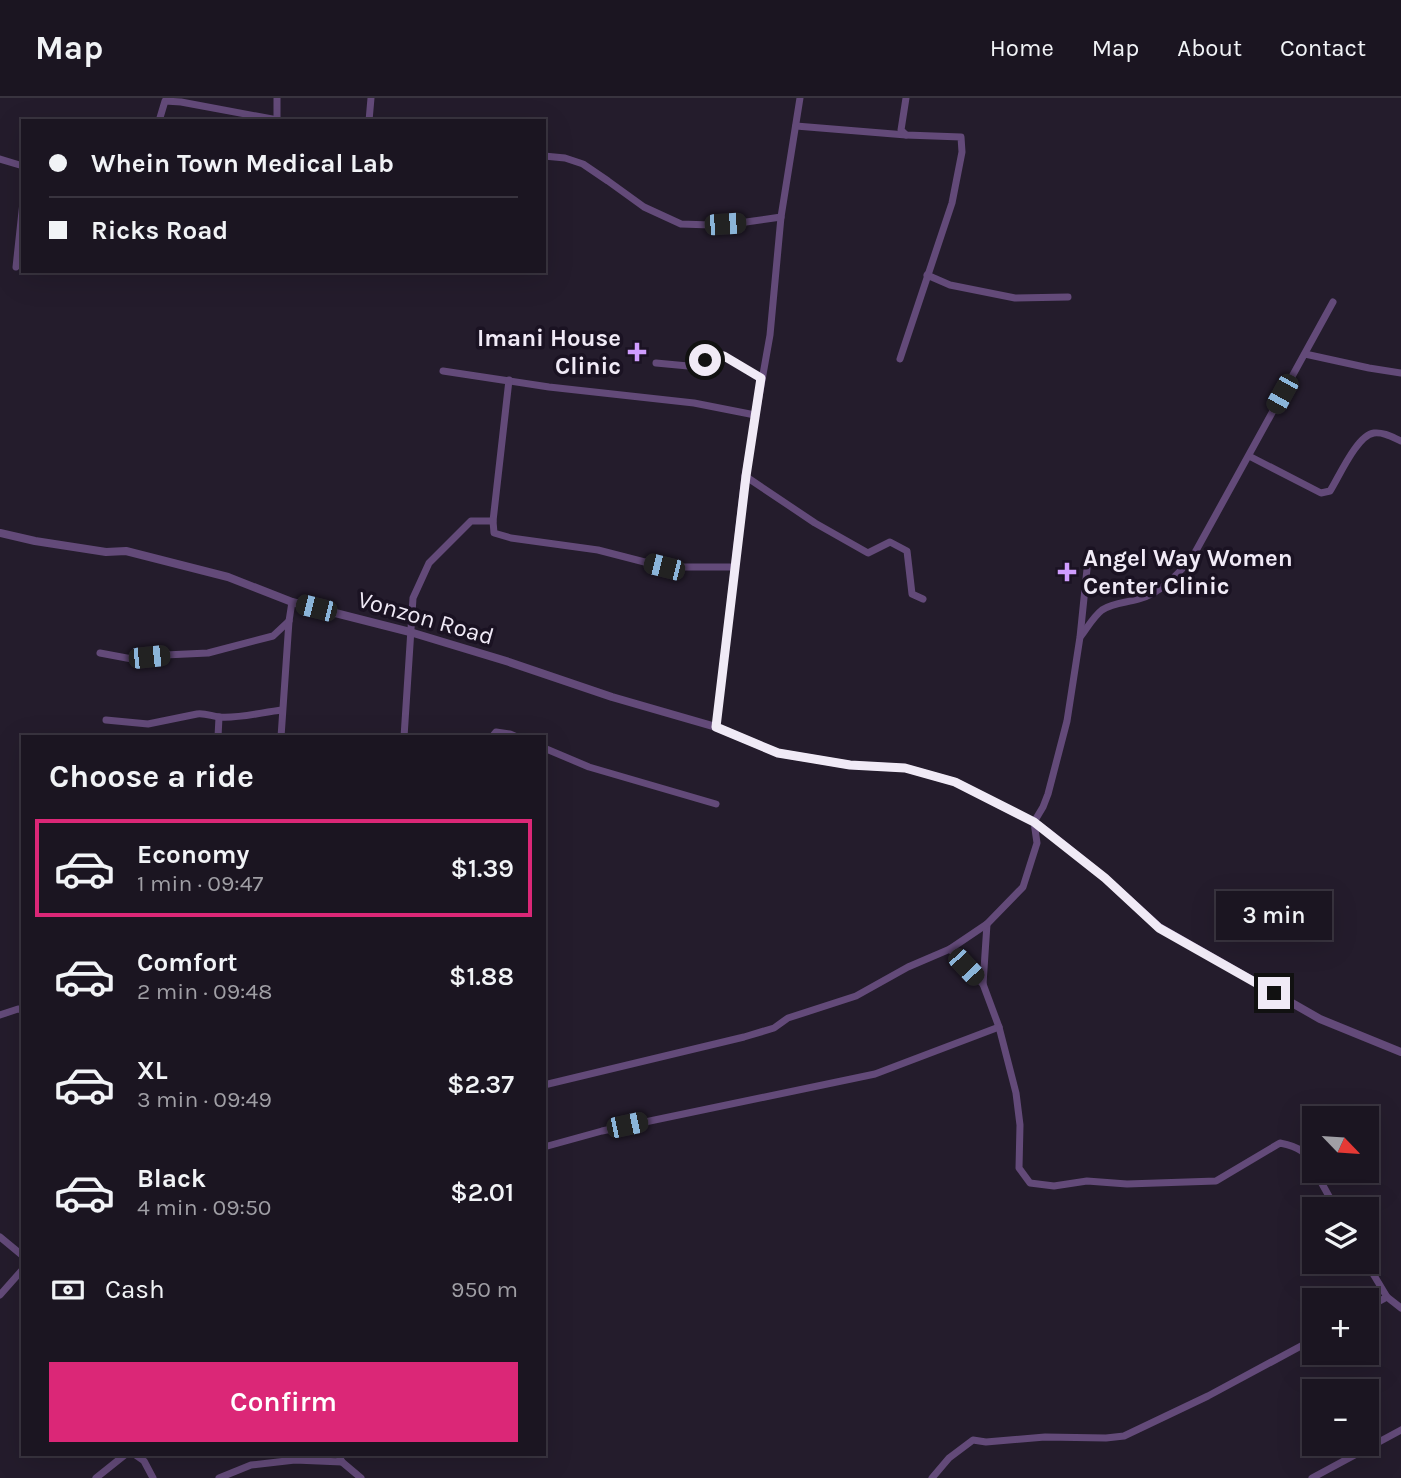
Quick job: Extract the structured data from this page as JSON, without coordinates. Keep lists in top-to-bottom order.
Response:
{
  "streets": {
    "street": ["Vonzon Road"]
  },
  "places": {
    "health": ["Imani House Clinic", "Angel Way Women Center Clinic"]
  },
  "north": "bottom right",
  "page": {
    "header": "Map",
    "nav": [
      "Home",
      "Map",
      "About",
      "Contact"
    ],
    "banner": ["Whein Town Medical Lab", "Ricks Road"],
    "heading": "Choose a ride",
    "list": [
      {
        "name": "Economy",
        "note": "1 min · 09:47",
        "value": "$1.39"
      },
      {
        "name": "Comfort",
        "note": "2 min · 09:48",
        "value": "$1.88"
      },
      {
        "name": "XL",
        "note": "3 min · 09:49",
        "value": "$2.37"
      },
      {
        "name": "Black",
        "note": "4 min · 09:50",
        "value": "$2.01"
      }
    ],
    "bubble": "3 min",
    "map_buttons": ["+", "−"],
    "pay": ["Cash", "950 m"],
    "buttons": "Confirm"
  }
}
